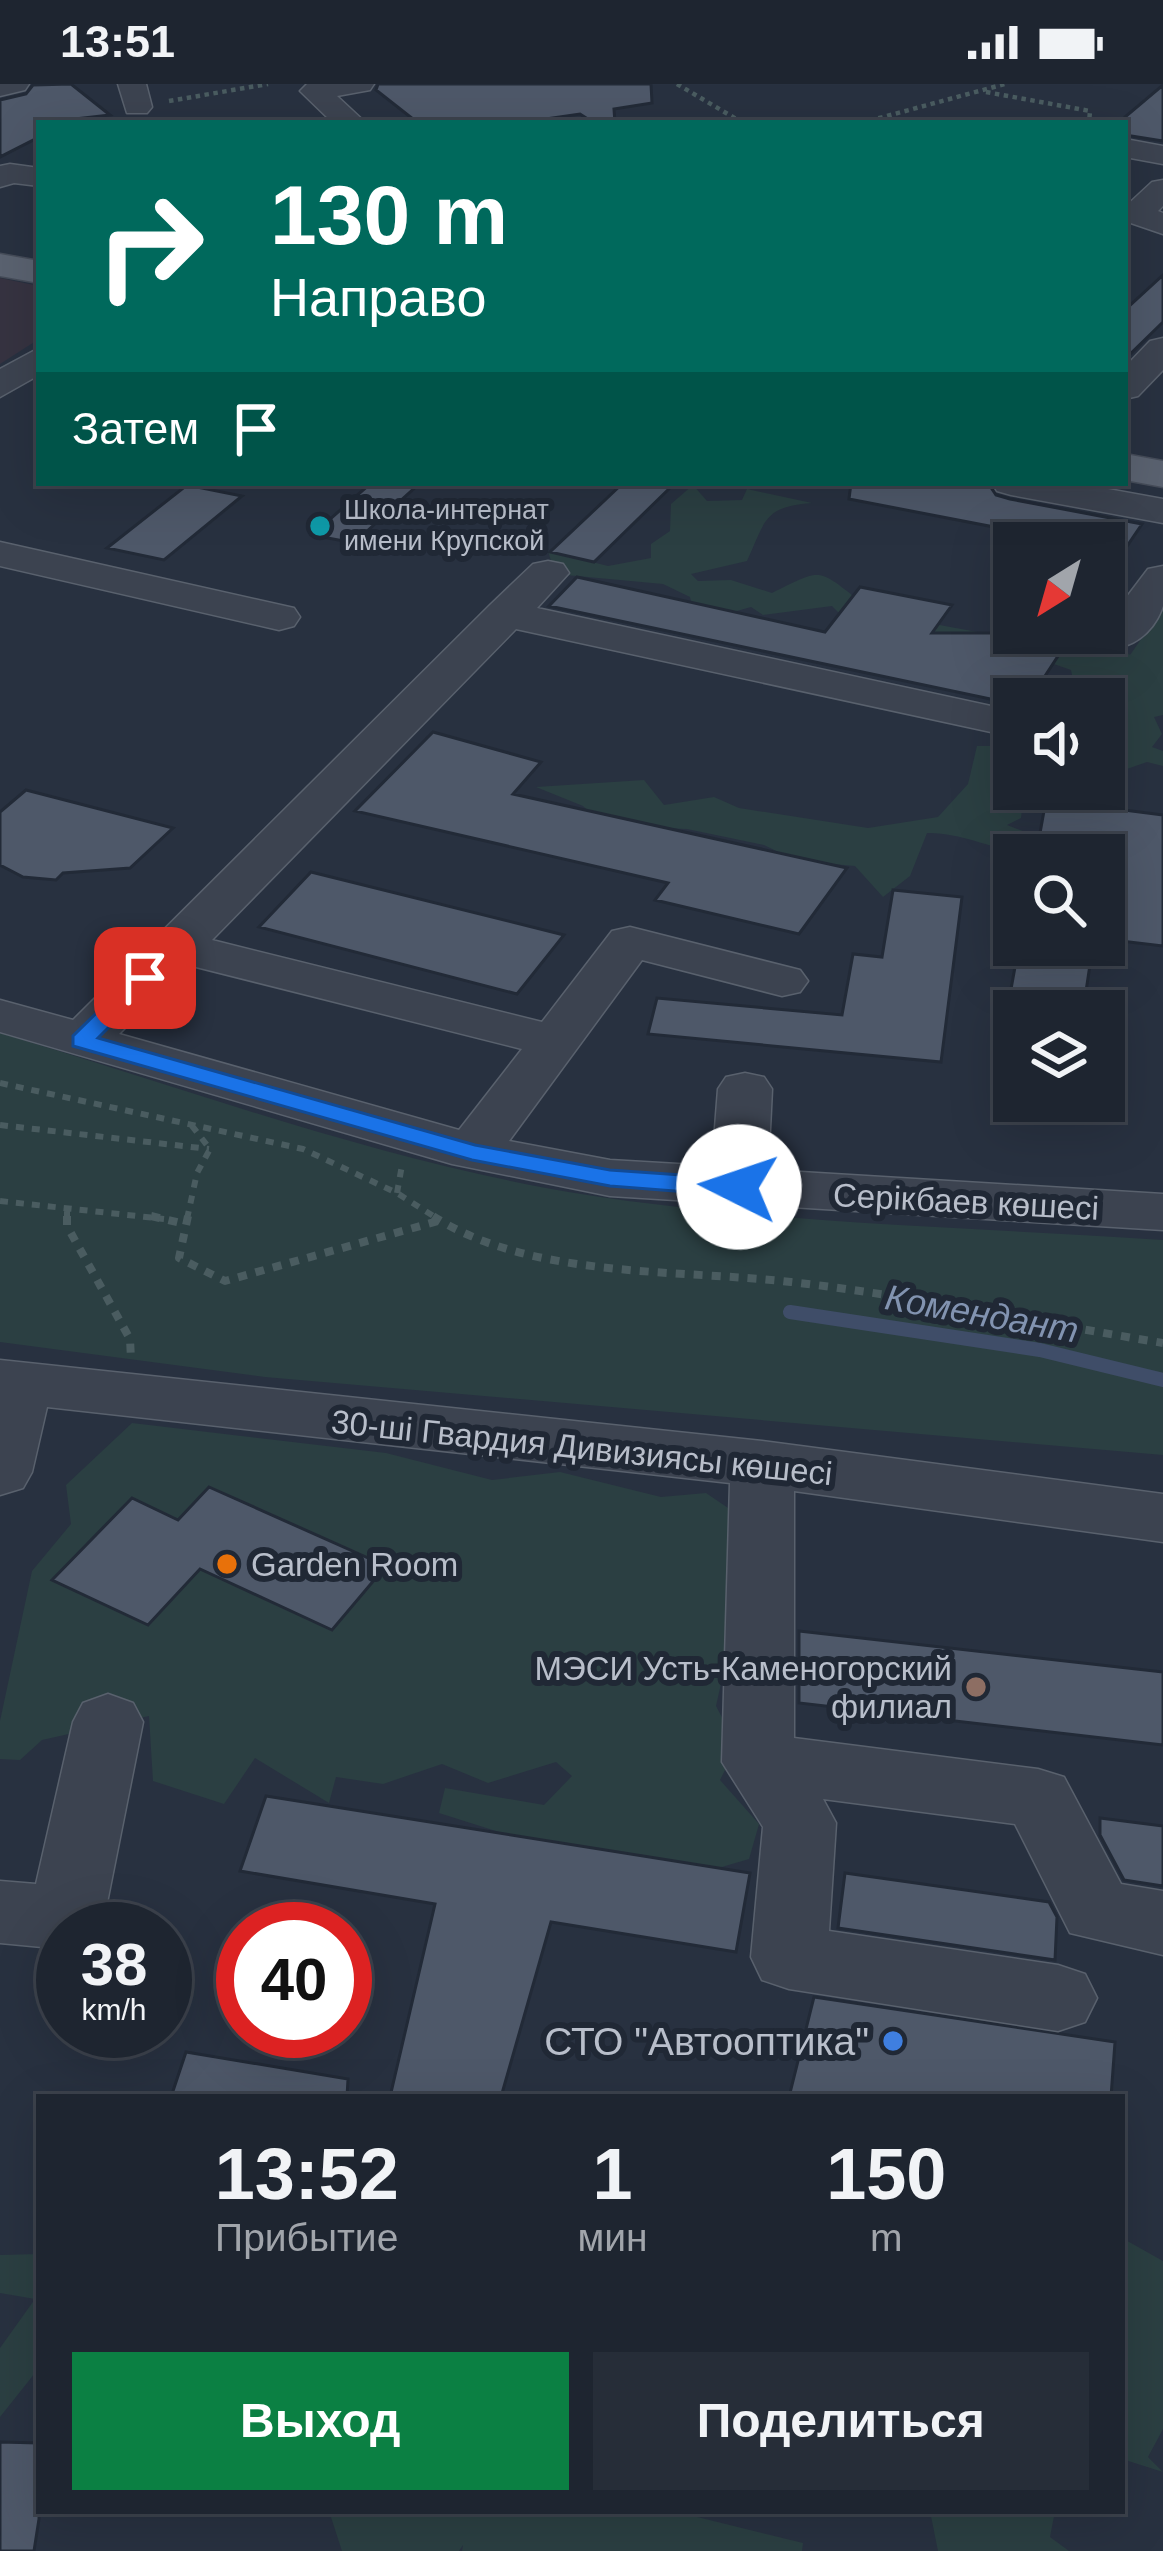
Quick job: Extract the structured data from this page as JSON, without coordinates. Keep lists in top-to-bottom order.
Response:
{
  "streets": {
    "street": ["Серікбаев көшесі", "30-ші Гвардия Дивизиясы көшесі"]
  },
  "water": ["Комендант"],
  "places": [
    "Школа-интернат имени Крупской",
    "Garden Room",
    "МЭСИ Усть-Каменогорский филиал",
    "СТО \"Автооптика\""
  ],
  "north": "bottom left",
  "page": {
    "status": "13:51",
    "turn": ["130 m", "Направо"],
    "then": "Затем",
    "speed": "38 km/h",
    "limit": "40",
    "eta": [
      "13:52",
      "Прибытие",
      "1",
      "мин",
      "150",
      "m"
    ],
    "buttons": ["Выход", "Поделиться"]
  }
}
